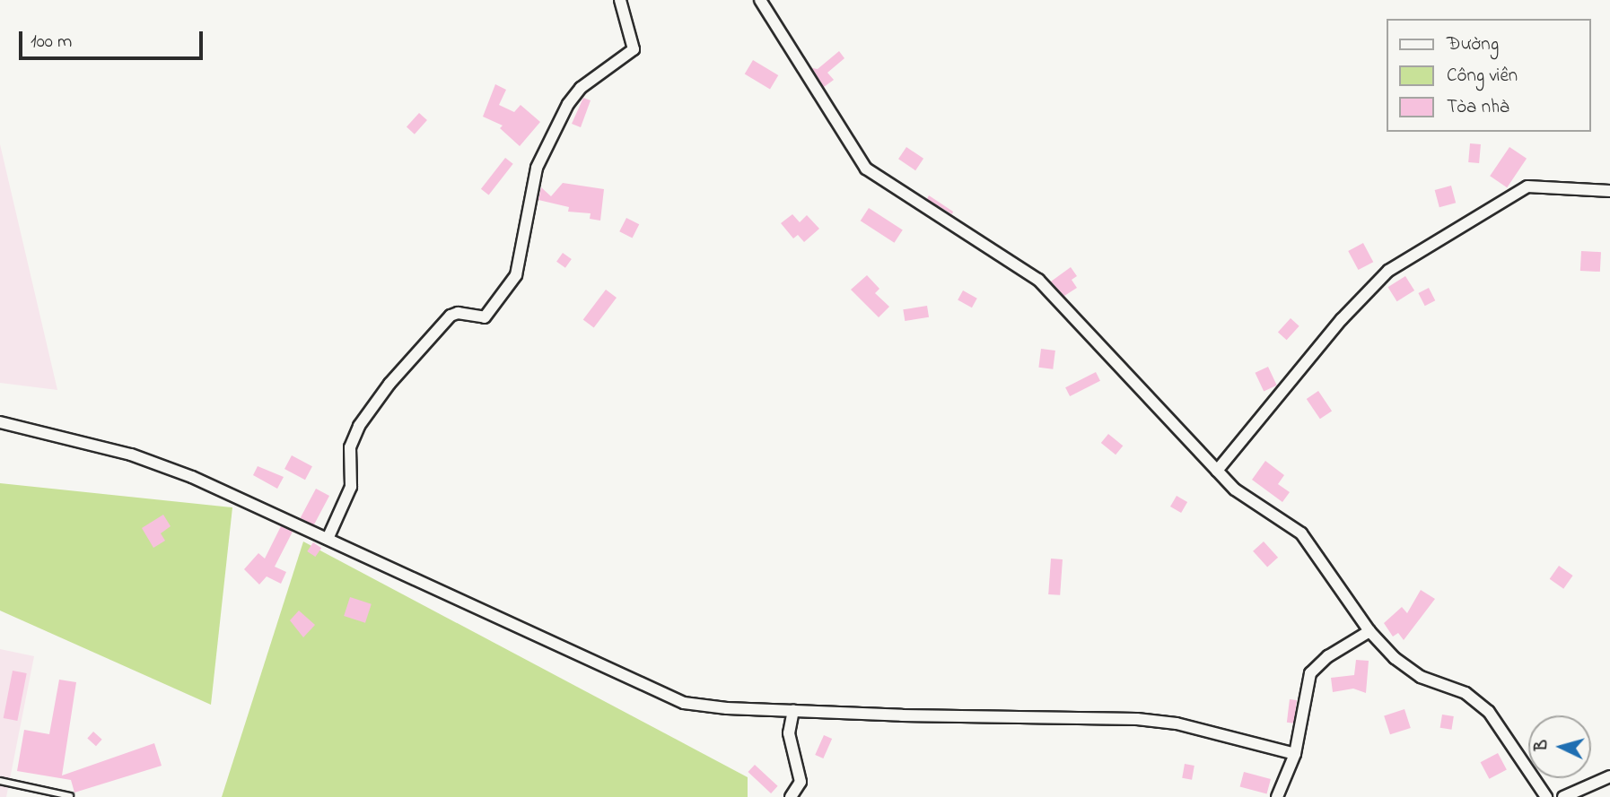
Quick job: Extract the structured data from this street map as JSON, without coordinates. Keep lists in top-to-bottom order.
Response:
{
  "legend": ["Đường", "Công viên", "Tòa nhà"],
  "scale_bar": "100 m",
  "north": "left"
}
